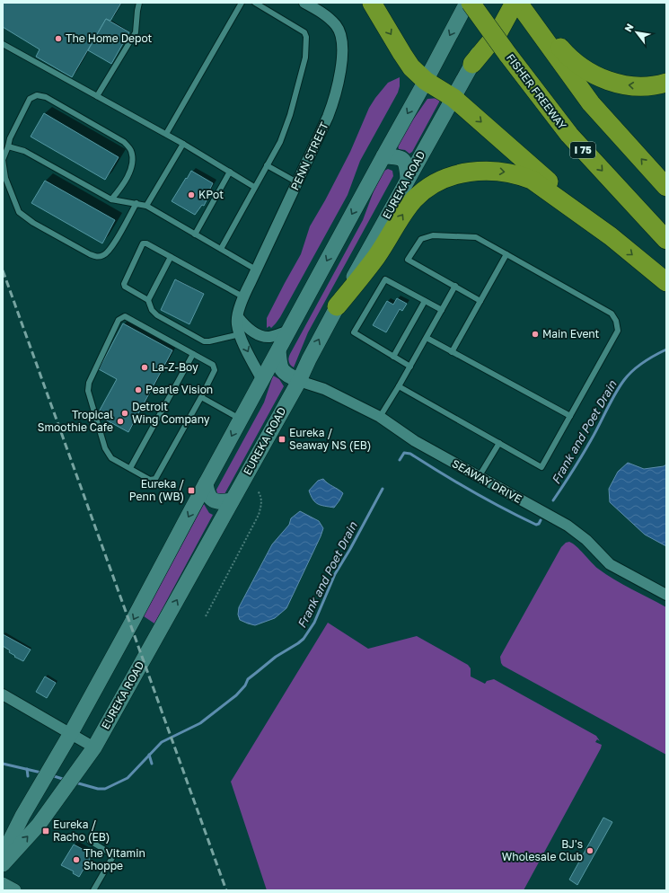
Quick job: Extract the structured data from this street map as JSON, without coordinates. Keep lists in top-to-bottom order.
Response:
{
  "streets": {
    "highway": ["FISHER FREEWAY", "I 75"],
    "main road": ["EUREKA ROAD"],
    "street": ["PENN STREET", "SEAWAY DRIVE"]
  },
  "crossings": [
    ["EUREKA ROAD", "SEAWAY DRIVE"]
  ],
  "water": ["Frank and Poet Drain"],
  "places": {
    "other": [
      "The Home Depot",
      "KPot",
      "Main Event",
      "La-Z-Boy",
      "Pearle Vision",
      "Detroit Wing Company",
      "Tropical Smoothie Cafe",
      "BJ's Wholesale Club",
      "The Vitamin Shoppe"
    ],
    "transit": ["Eureka / Seaway NS (EB)", "Eureka / Penn (WB)", "Eureka / Racho (EB)"]
  },
  "north": "top left"
}
